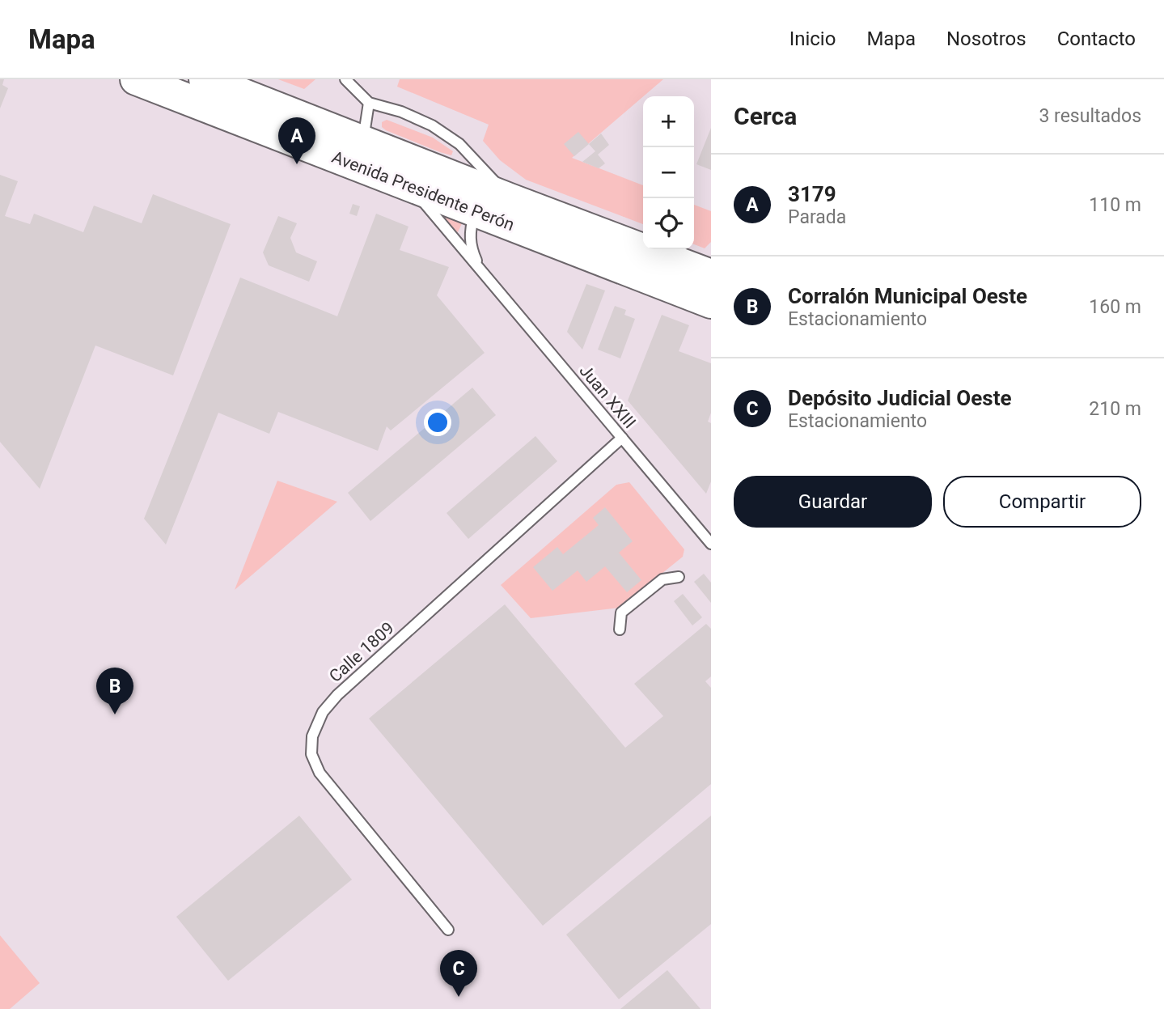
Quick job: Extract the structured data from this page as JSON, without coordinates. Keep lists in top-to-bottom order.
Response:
{
  "streets": {
    "main road": ["Avenida Presidente Perón"],
    "lane": ["Juan XXIII", "Calle 1809"]
  },
  "crossings": [
    ["Avenida Presidente Perón", "Juan XXIII"],
    ["Juan XXIII", "Calle 1809"]
  ],
  "page": {
    "header": "Mapa",
    "nav": [
      "Inicio",
      "Mapa",
      "Nosotros",
      "Contacto"
    ],
    "heading": ["Cerca", "3 resultados"],
    "map_buttons": ["+", "−"],
    "pins": ["A", "B", "C"],
    "list": [
      {
        "mark": "A",
        "name": "3179",
        "note": "Parada",
        "value": "110 m"
      },
      {
        "mark": "B",
        "name": "Corralón Municipal Oeste",
        "note": "Estacionamiento",
        "value": "160 m"
      },
      {
        "mark": "C",
        "name": "Depósito Judicial Oeste",
        "note": "Estacionamiento",
        "value": "210 m"
      }
    ],
    "buttons": ["Guardar", "Compartir"]
  }
}
